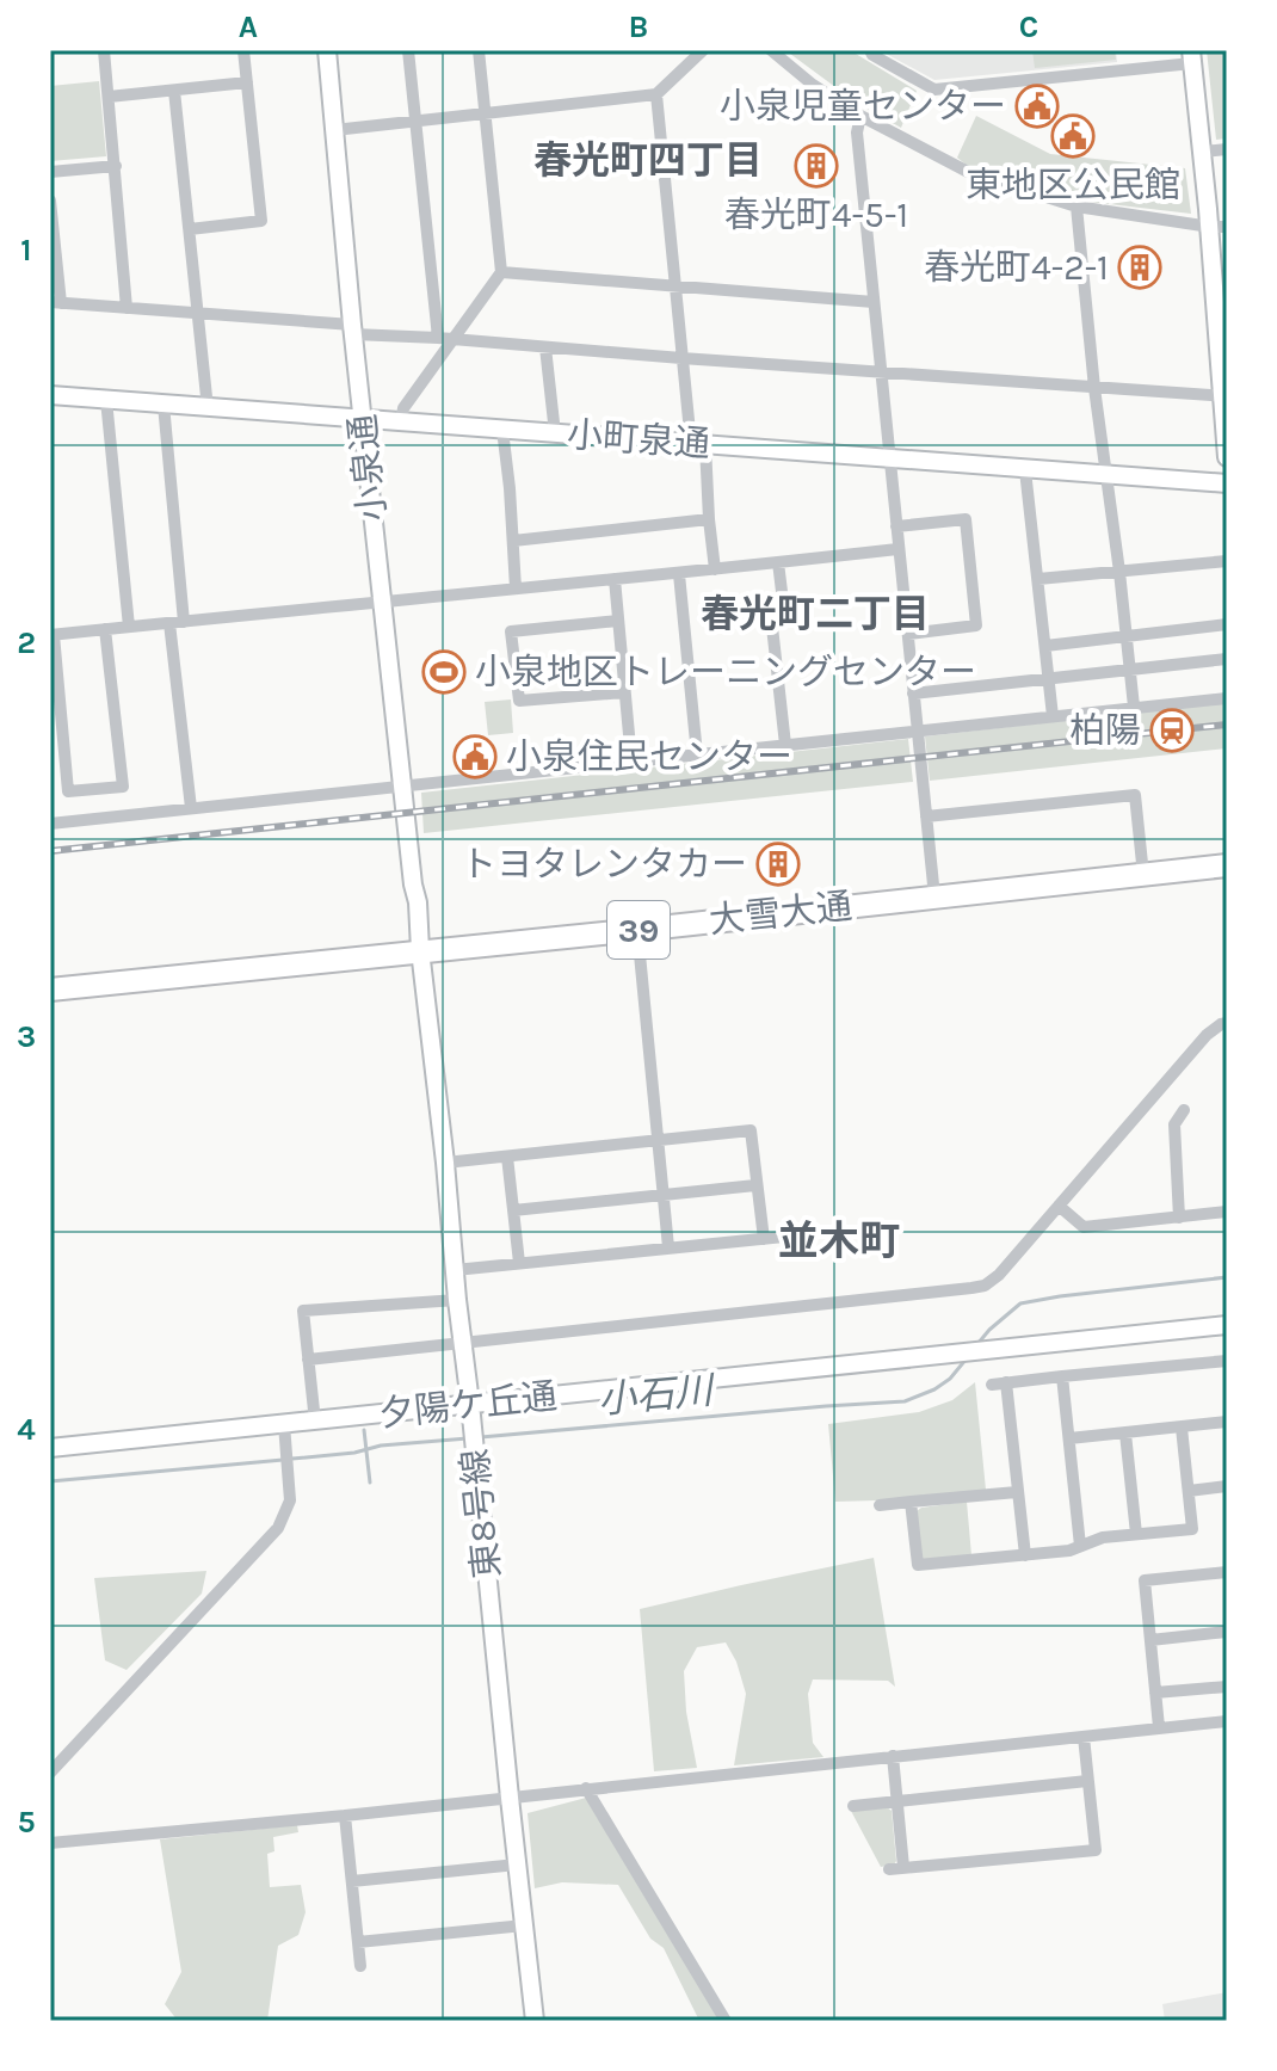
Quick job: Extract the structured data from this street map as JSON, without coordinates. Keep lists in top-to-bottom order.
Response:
{
  "streets": {
    "highway": ["大雪大通", "39"],
    "street": [
      "小町泉通",
      "小泉通",
      "夕陽ケ丘通",
      "東8号線"
    ]
  },
  "crossings": [
    ["小町泉通", "小泉通"],
    ["小泉通", "大雪大通"],
    ["小泉通", "東8号線"],
    ["大雪大通", "東8号線"],
    ["夕陽ケ丘通", "東8号線"]
  ],
  "districts": ["春光町四丁目", "春光町二丁目", "並木町"],
  "water": ["小石川"],
  "places": {
    "public building": ["小泉児童センター", "東地区公民館", "小泉住民センター"],
    "building": ["春光町4-5-1", "春光町4-2-1", "トヨタレンタカー"],
    "sports": ["小泉地区トレーニングセンター"],
    "station": ["柏陽"]
  },
  "grid": {
    "columns": ["A", "B", "C"],
    "rows": [
      "1",
      "2",
      "3",
      "4",
      "5"
    ]
  }
}
